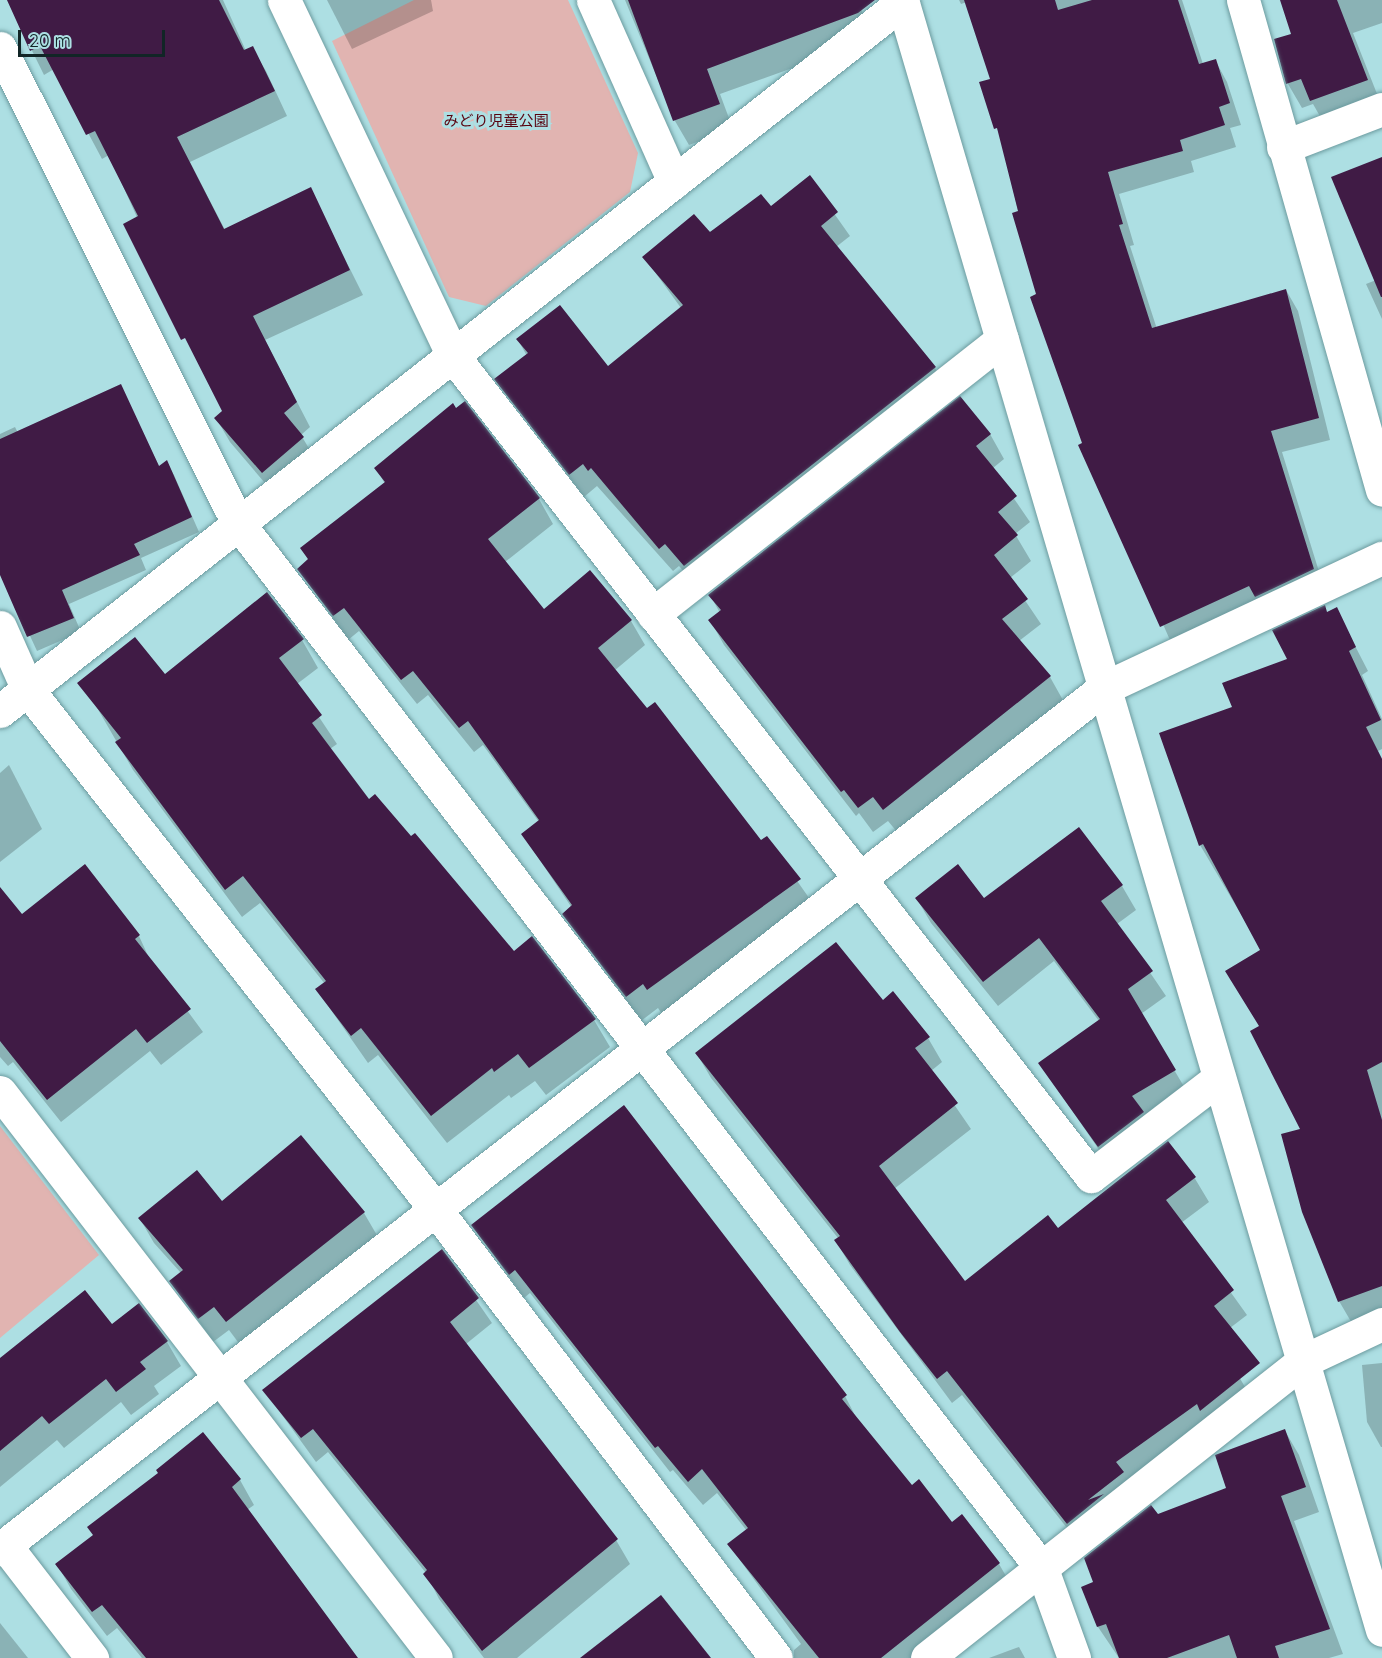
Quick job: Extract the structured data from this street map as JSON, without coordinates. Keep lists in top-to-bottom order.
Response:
{
  "parks": ["みどり児童公園"],
  "scale_bar": "20 m"
}
